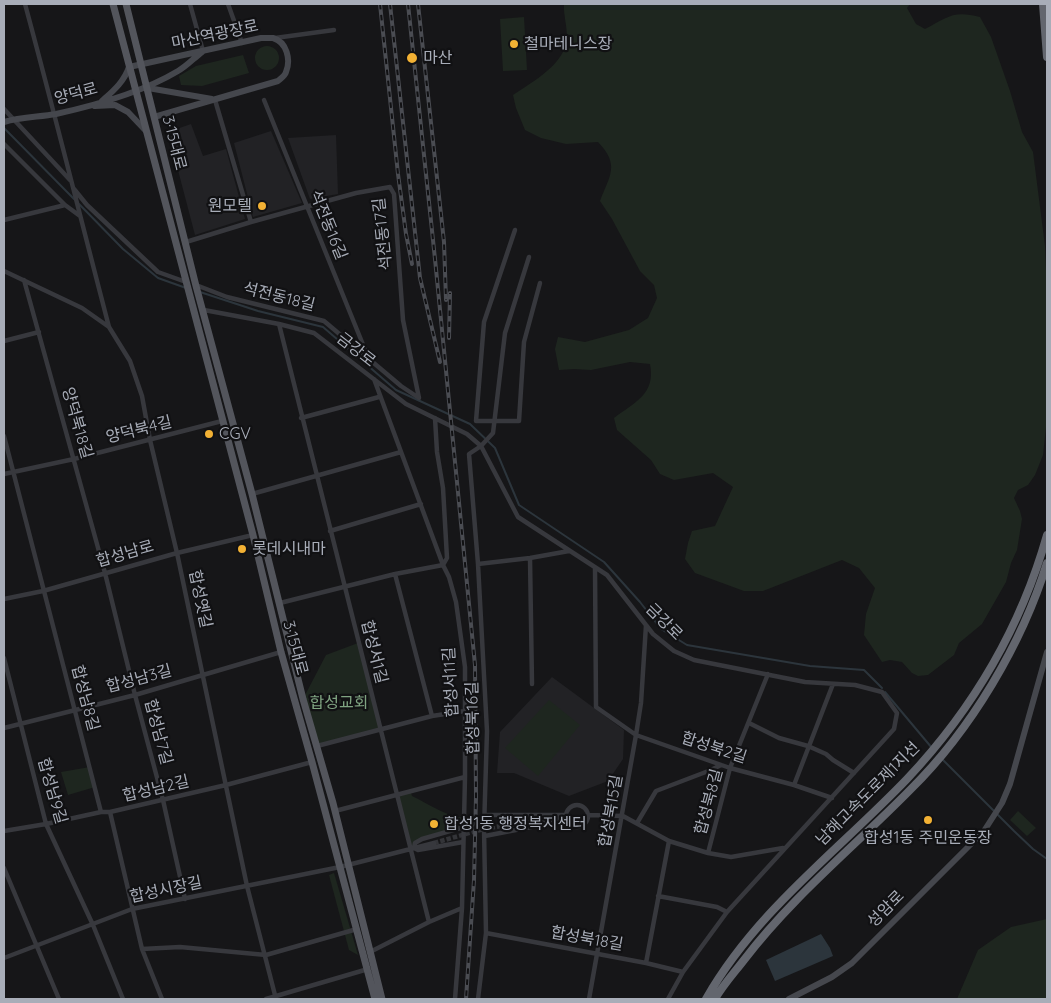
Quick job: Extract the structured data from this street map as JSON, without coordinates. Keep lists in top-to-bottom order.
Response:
{
  "streets": {
    "highway": ["남해고속도로제1지선"],
    "main road": [
      "마산역광장로",
      "양덕로",
      "3·15대로",
      "성암로"
    ],
    "street": [
      "석전동16길",
      "석전동17길",
      "석전동18길",
      "금강로",
      "양덕북18길",
      "양덕북4길",
      "합성남로",
      "합성옛길",
      "합성서1길",
      "합성남3길",
      "합성서11길",
      "합성남8길",
      "합성북16길",
      "합성남7길",
      "합성북2길",
      "합성남2길",
      "합성남9길",
      "합성북8길",
      "합성북15길",
      "합성시장길",
      "합성북18길"
    ]
  },
  "crossings": [
    ["마산역광장로", "3·15대로"],
    ["양덕로", "3·15대로"],
    ["3·15대로", "석전동17길"],
    ["3·15대로", "석전동18길"],
    ["3·15대로", "금강로"],
    ["3·15대로", "양덕북4길"],
    ["3·15대로", "합성남로"],
    ["3·15대로", "합성남3길"],
    ["3·15대로", "합성남2길"],
    ["3·15대로", "합성시장길"],
    ["석전동16길", "석전동17길"],
    ["석전동16길", "석전동18길"],
    ["석전동17길", "석전동18길"],
    ["금강로", "합성서1길"],
    ["금강로", "합성서11길"],
    ["금강로", "합성북16길"],
    ["금강로", "합성북2길"],
    ["금강로", "합성북8길"],
    ["금강로", "합성북15길"],
    ["금강로", "합성북18길"],
    ["양덕북18길", "양덕북4길"],
    ["양덕북18길", "합성남로"],
    ["양덕북18길", "합성옛길"],
    ["양덕북18길", "합성남7길"],
    ["양덕북4길", "합성옛길"],
    ["양덕북4길", "합성남8길"],
    ["합성남로", "합성옛길"],
    ["합성남로", "합성남8길"],
    ["합성남로", "합성남7길"],
    ["합성옛길", "합성남3길"],
    ["합성옛길", "합성남2길"],
    ["합성옛길", "합성시장길"],
    ["합성서1길", "합성시장길"],
    ["합성남3길", "합성남8길"],
    ["합성남3길", "합성남7길"],
    ["합성남3길", "합성남9길"],
    ["합성남8길", "합성남2길"],
    ["합성북16길", "합성북18길"],
    ["합성남7길", "합성남2길"],
    ["합성남7길", "합성시장길"],
    ["합성북2길", "합성북8길"],
    ["합성북2길", "합성북15길"],
    ["합성남2길", "합성남9길"],
    ["합성남9길", "합성시장길"],
    ["합성북15길", "합성북18길"]
  ],
  "parks": ["합성교회"],
  "places": [
    "철마테니스장",
    "마산",
    "원모텔",
    "CGV",
    "롯데시내마",
    "합성1동 주민운동장",
    "합성1동 행정복지센터"
  ]
}
